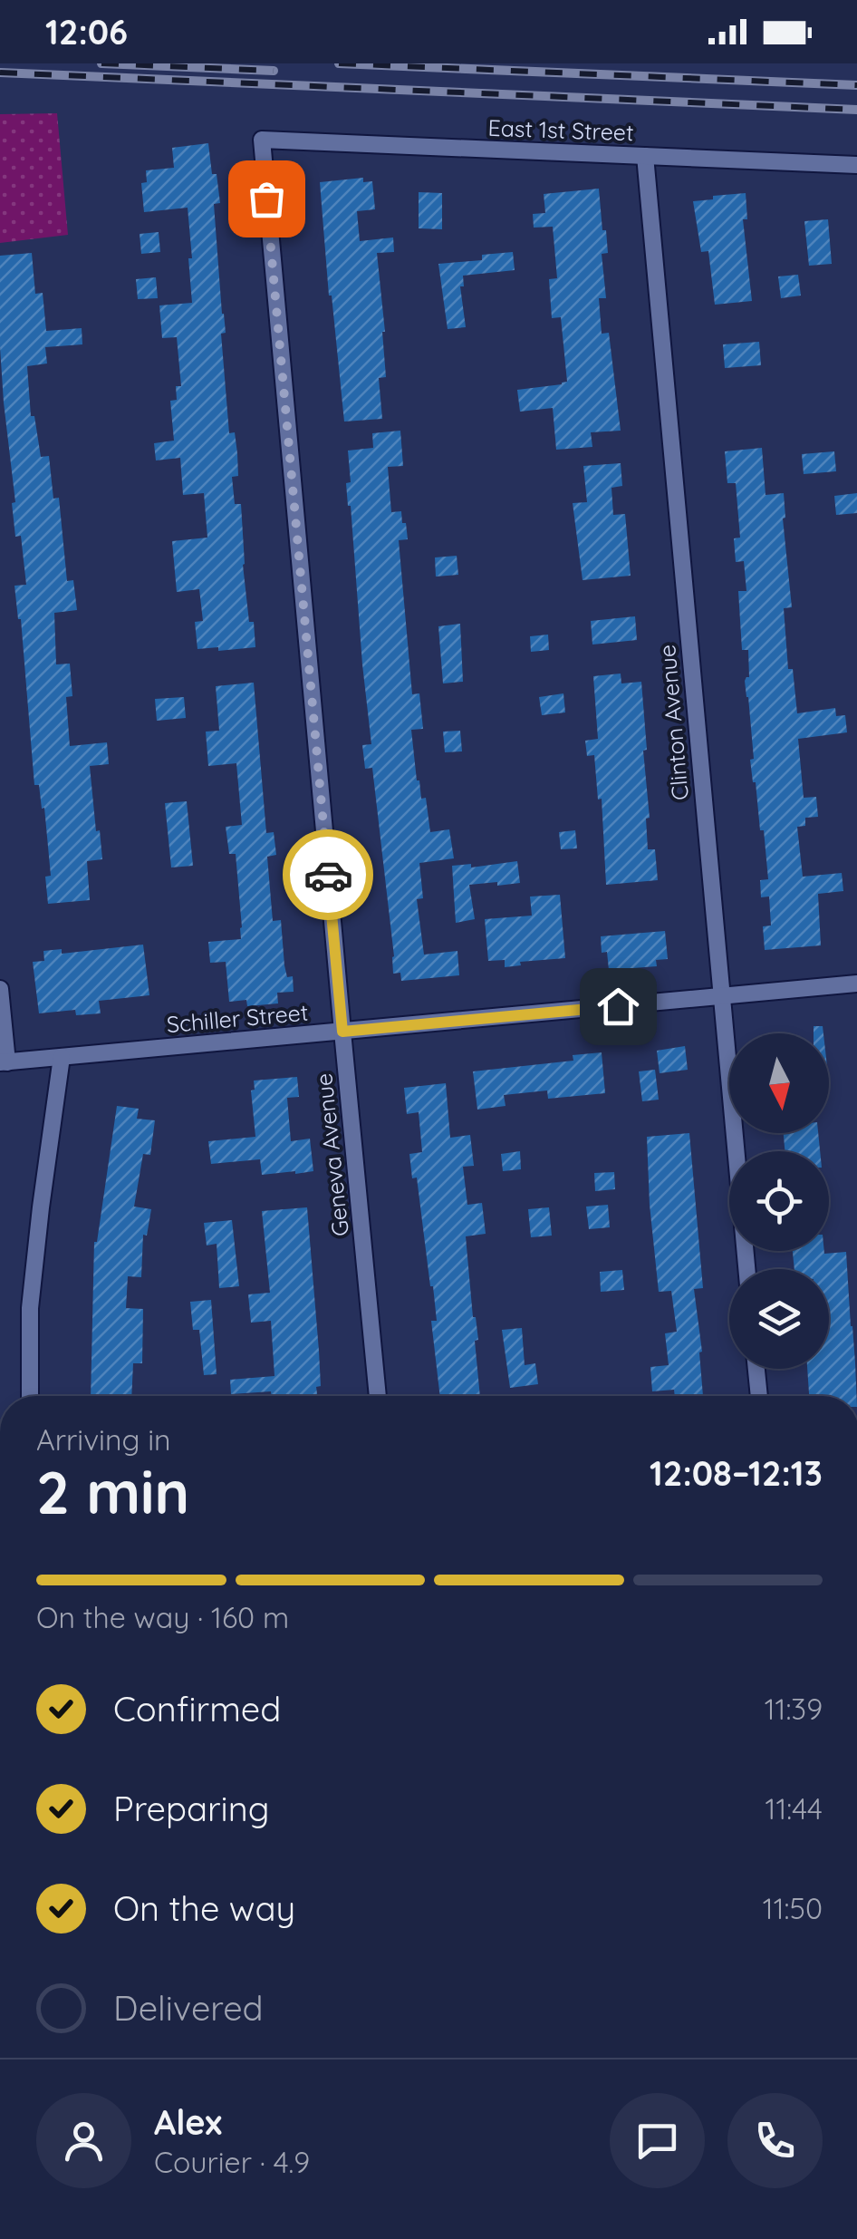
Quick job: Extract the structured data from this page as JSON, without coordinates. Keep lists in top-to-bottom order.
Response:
{
  "streets": {
    "street": [
      "East 1st Street",
      "Clinton Avenue",
      "Schiller Street",
      "Geneva Avenue"
    ]
  },
  "crossings": [
    ["East 1st Street", "Clinton Avenue"],
    ["East 1st Street", "Geneva Avenue"],
    ["Clinton Avenue", "Schiller Street"],
    ["Schiller Street", "Geneva Avenue"]
  ],
  "north": "bottom",
  "page": {
    "status": "12:06",
    "heading": ["2 min", "Arriving in", "12:08–12:13"],
    "panel": ["Alex", "Courier · 4.9"],
    "bar": "On the way · 160 m",
    "list": [
      ["Confirmed", "11:39"],
      ["Preparing", "11:44"],
      ["On the way", "11:50"],
      "Delivered"
    ]
  }
}
